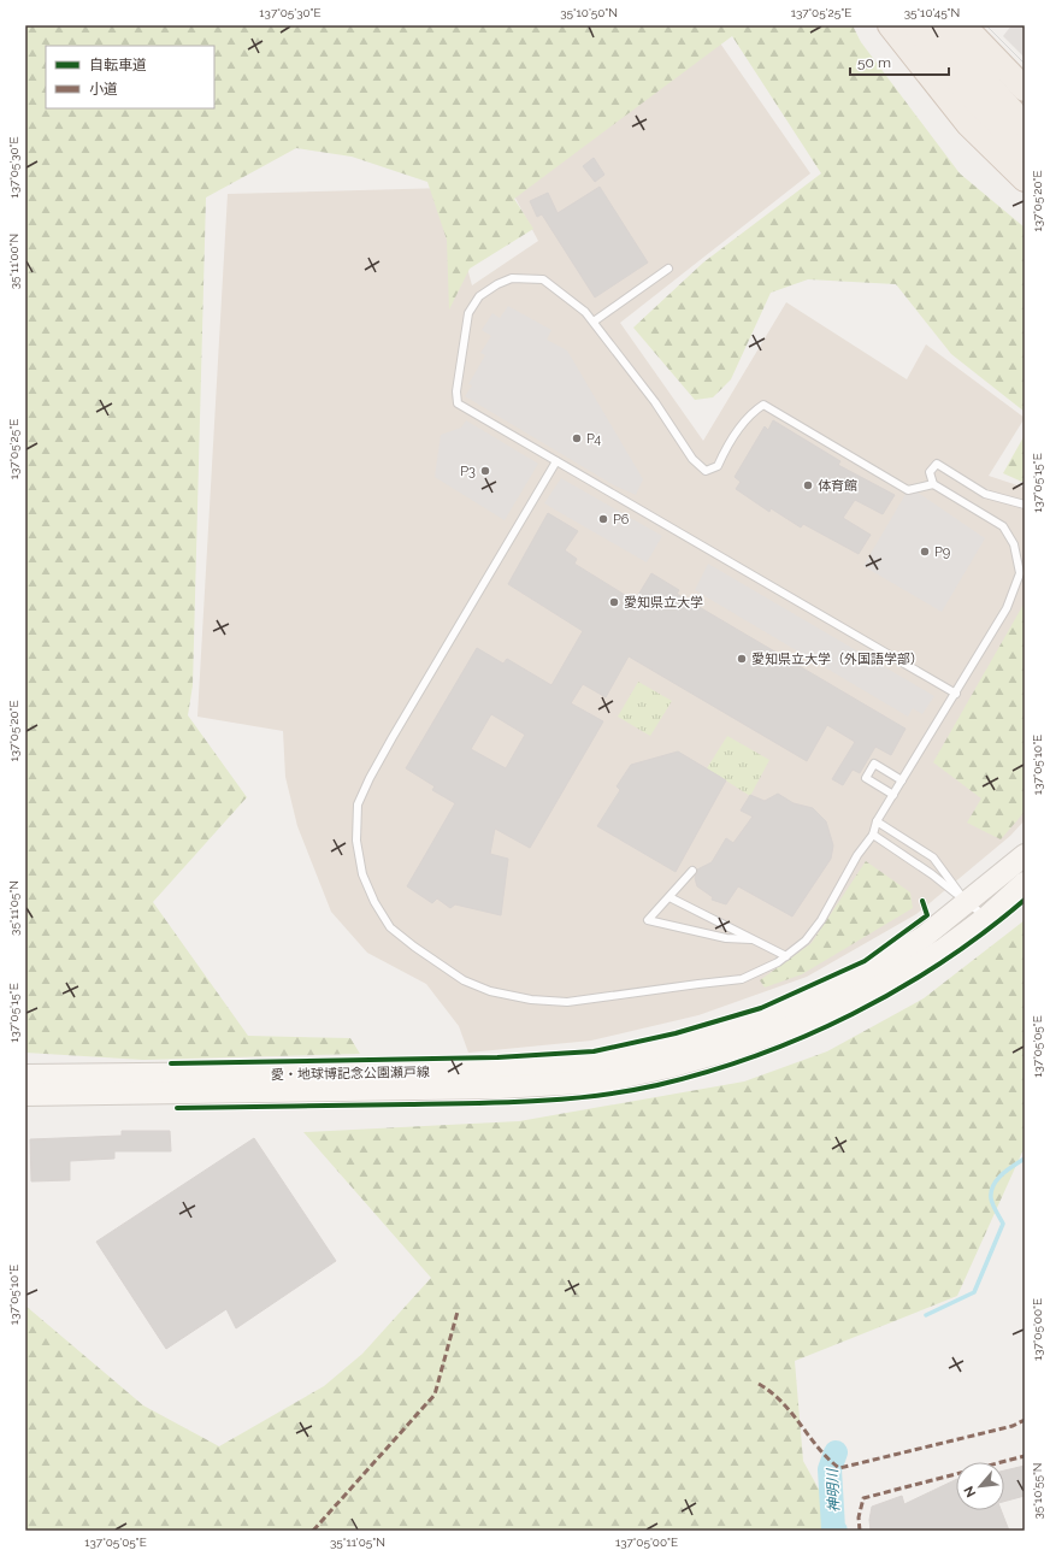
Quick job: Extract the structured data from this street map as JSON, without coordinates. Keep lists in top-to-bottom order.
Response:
{
  "streets": {
    "main road": ["愛・地球博記念公園瀬戸線"]
  },
  "water": ["神明川"],
  "places": [
    "P4",
    "P3",
    "体育館",
    "P6",
    "P9",
    "愛知県立大学",
    "愛知県立大学（外国語学部）"
  ],
  "legend": ["自転車道", "小道"],
  "scale_bar": "50 m",
  "north": "bottom left",
  "coordinates": [
    "137°05'30\"E",
    "35°10'50\"N",
    "137°05'25\"E",
    "35°10'45\"N",
    "137°05'20\"E",
    "35°11'00\"N",
    "137°05'15\"E",
    "137°05'10\"E",
    "35°11'05\"N",
    "137°05'05\"E",
    "137°05'00\"E",
    "35°10'55\"N"
  ]
}
